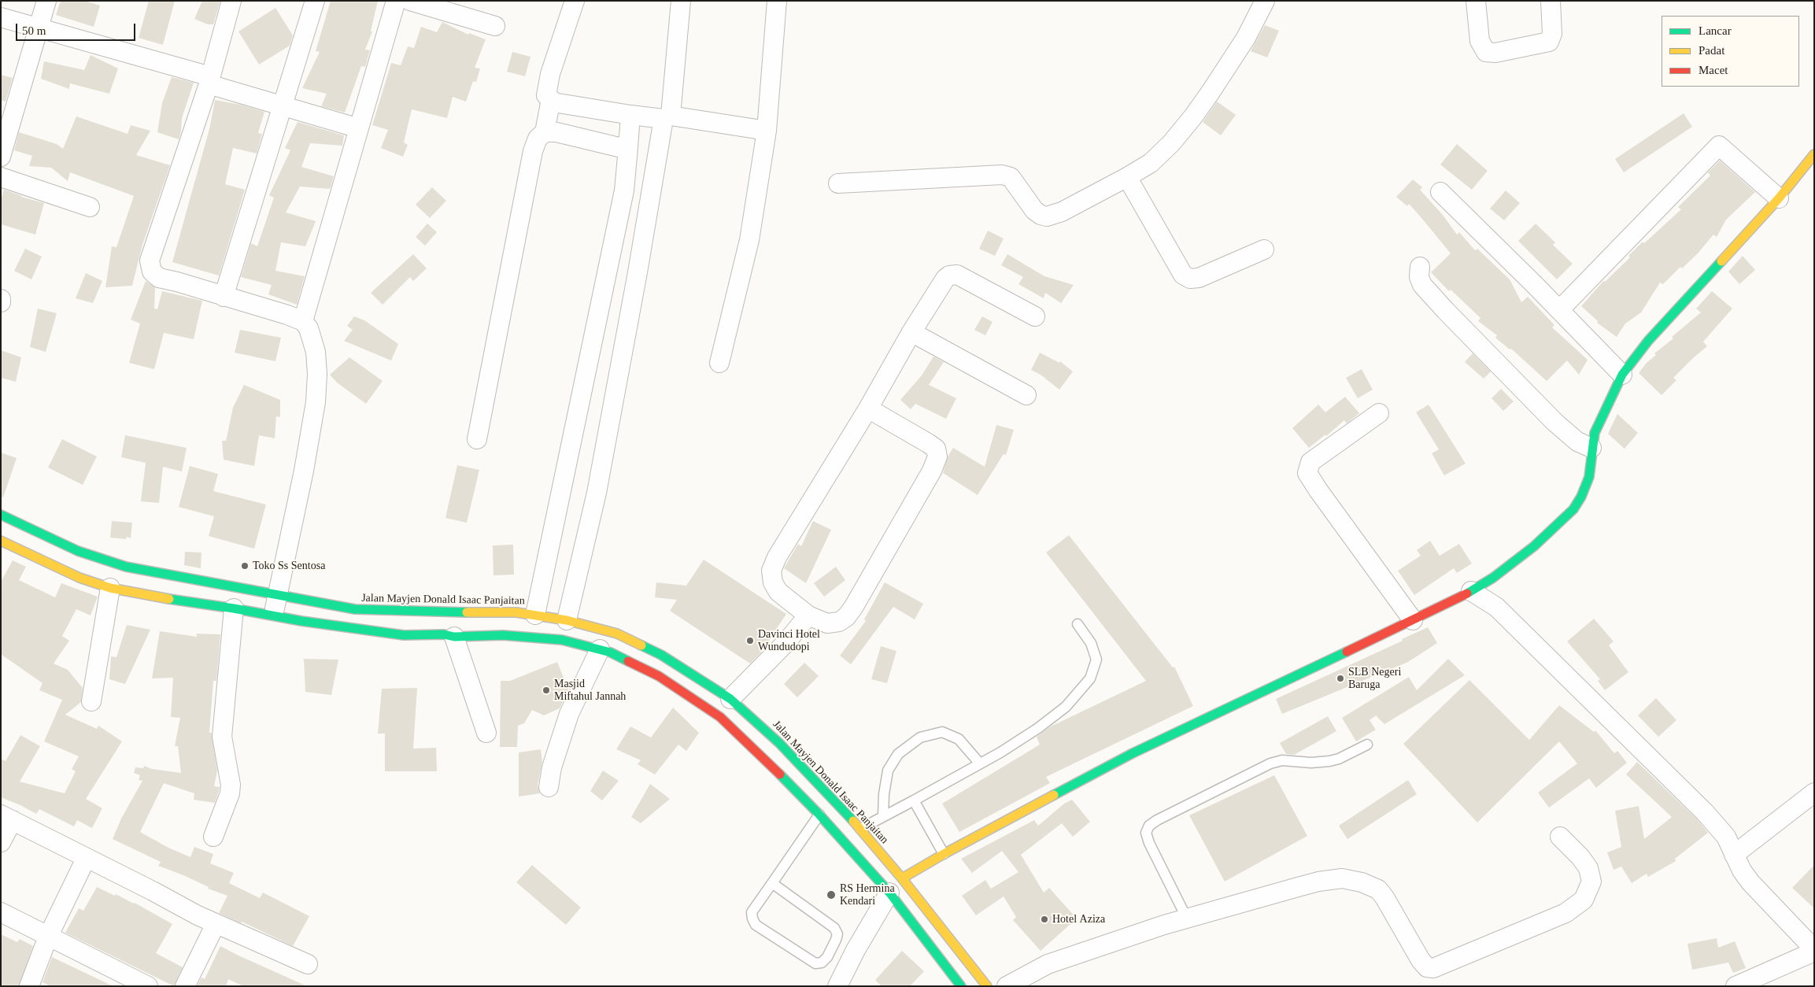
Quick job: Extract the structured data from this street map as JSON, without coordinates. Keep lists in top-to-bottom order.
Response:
{
  "streets": {
    "main road": ["Jalan Mayjen Donald Isaac Panjaitan"]
  },
  "places": [
    "Toko Ss Sentosa",
    "Davinci Hotel Wundudopi",
    "SLB Negeri Baruga",
    "Masjid Miftahul Jannah",
    "RS Hermina Kendari",
    "Hotel Aziza"
  ],
  "legend": ["Lancar", "Padat", "Macet"],
  "scale_bar": "50 m"
}
